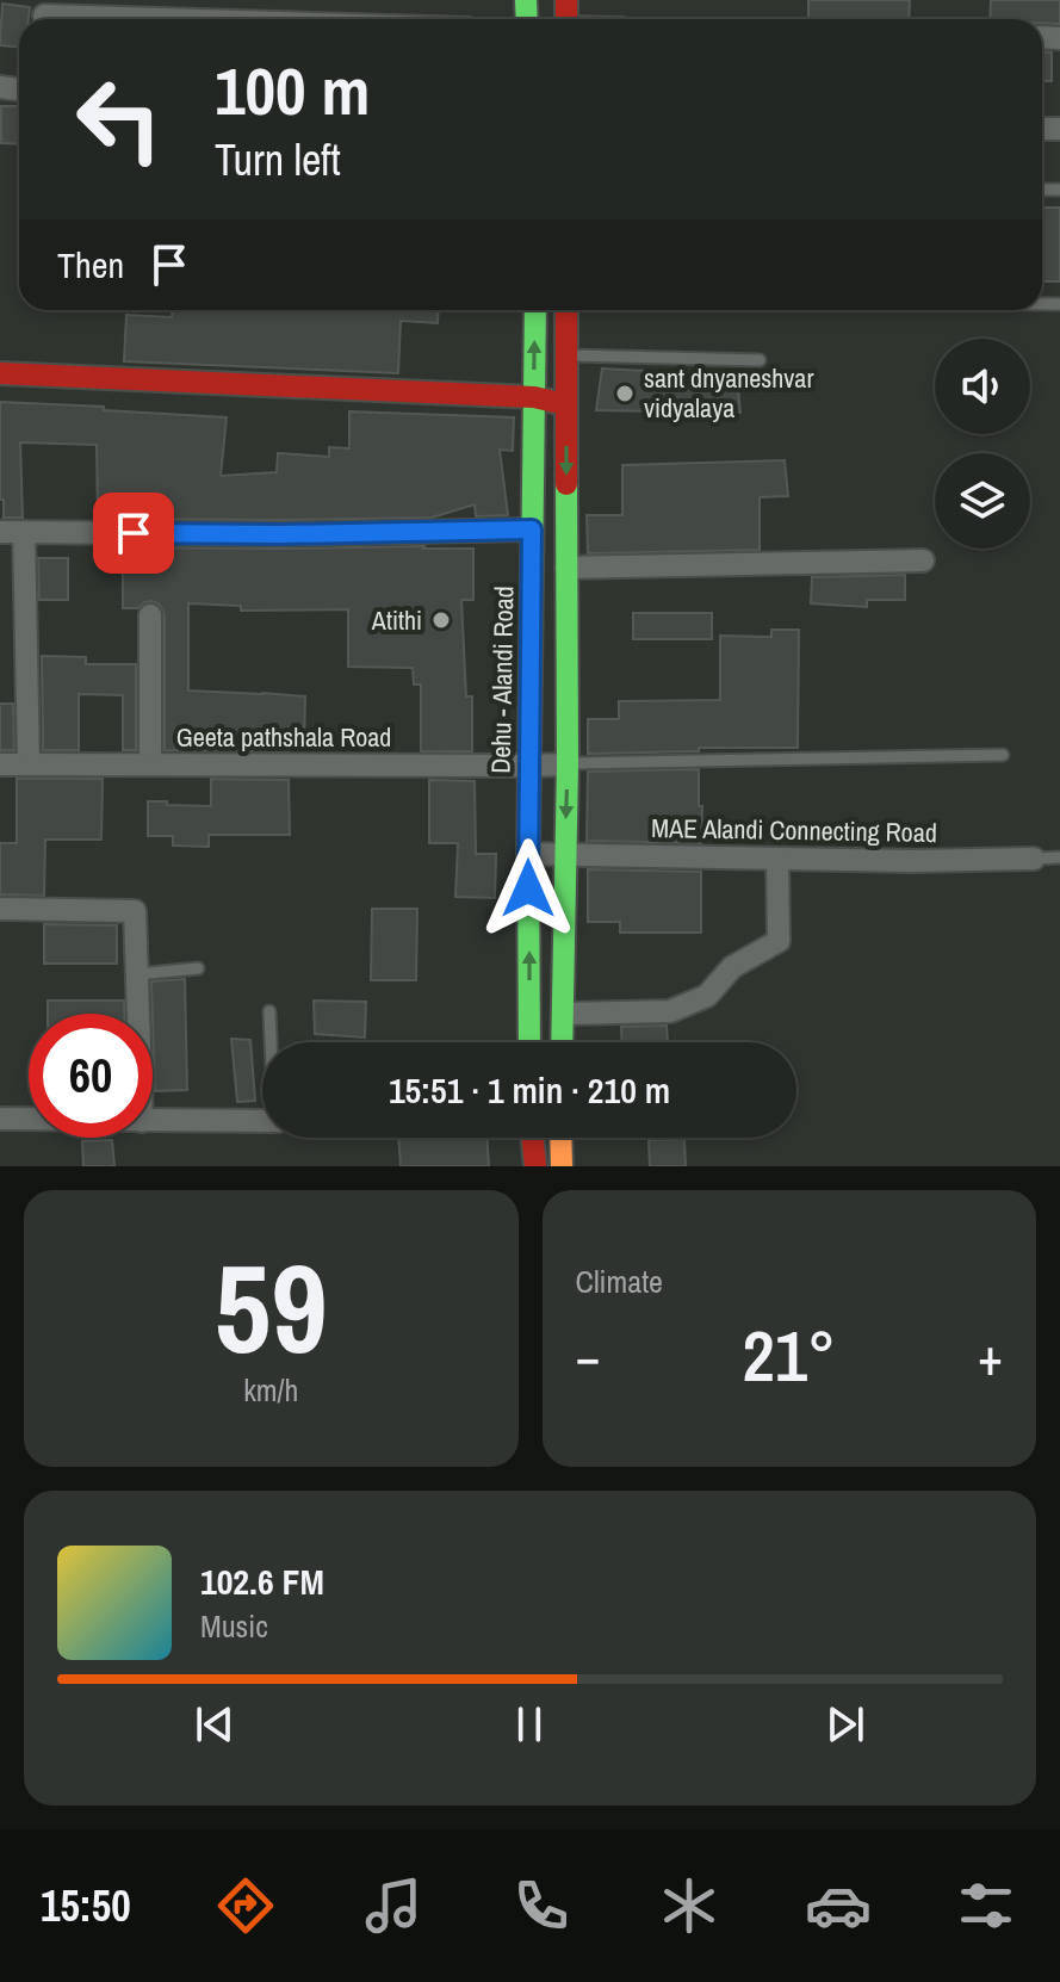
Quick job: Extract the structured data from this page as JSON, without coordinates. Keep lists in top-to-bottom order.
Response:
{
  "streets": {
    "main road": ["Dehu - Alandi Road"],
    "street": ["Geeta pathshala Road", "MAE Alandi Connecting Road"]
  },
  "crossings": [
    ["Dehu - Alandi Road", "Geeta pathshala Road"],
    ["Dehu - Alandi Road", "MAE Alandi Connecting Road"]
  ],
  "places": ["sant dnyaneshvar vidyalaya", "Atithi"],
  "page": {
    "turn": ["100 m", "Turn left"],
    "then": "Then",
    "limit": "60",
    "trip": "15:51 · 1 min · 210 m",
    "tile": [
      ["59", "km/h"],
      "Climate"
    ],
    "heat": ["−", "21°", "+"],
    "song": ["102.6 FM", "Music"],
    "tabs": "15:50"
  }
}
